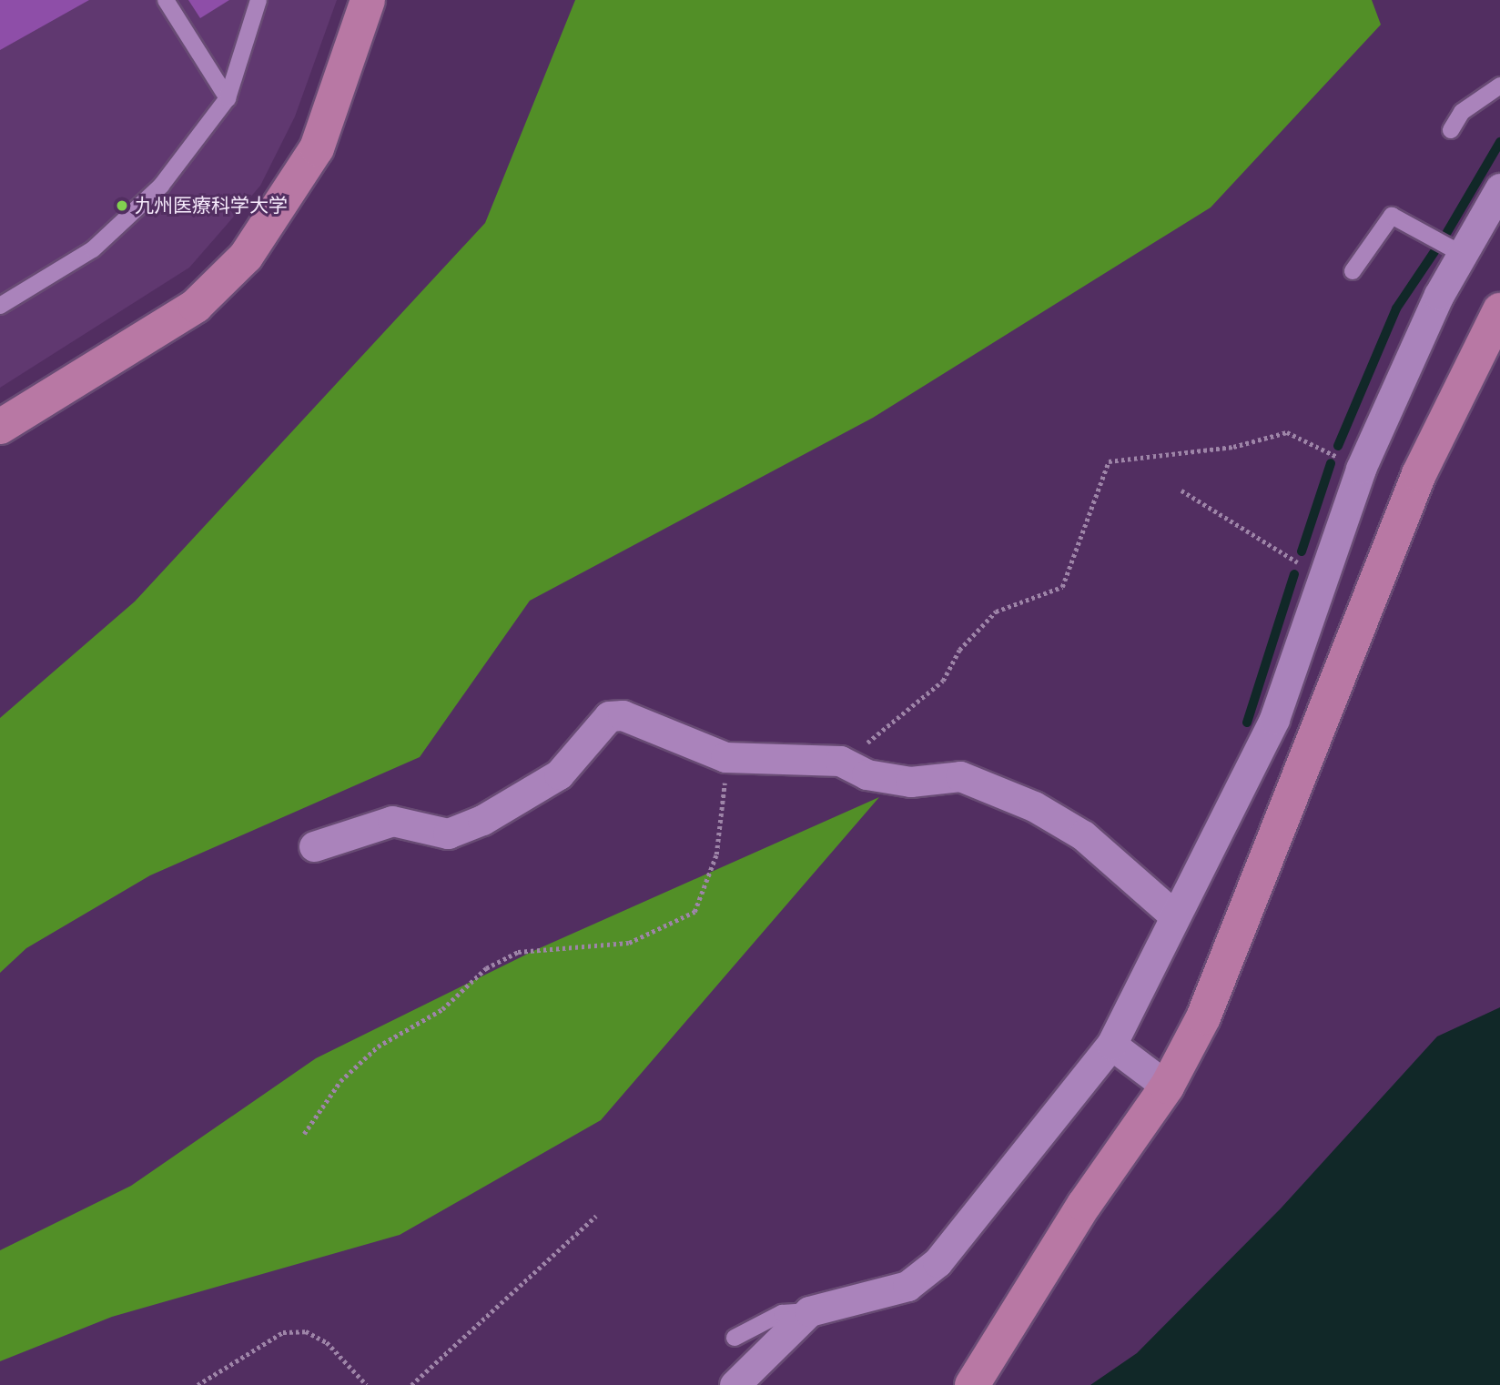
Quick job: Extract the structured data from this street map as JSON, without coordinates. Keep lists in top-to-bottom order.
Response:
{
  "places": ["九州医療科学大学"]
}
